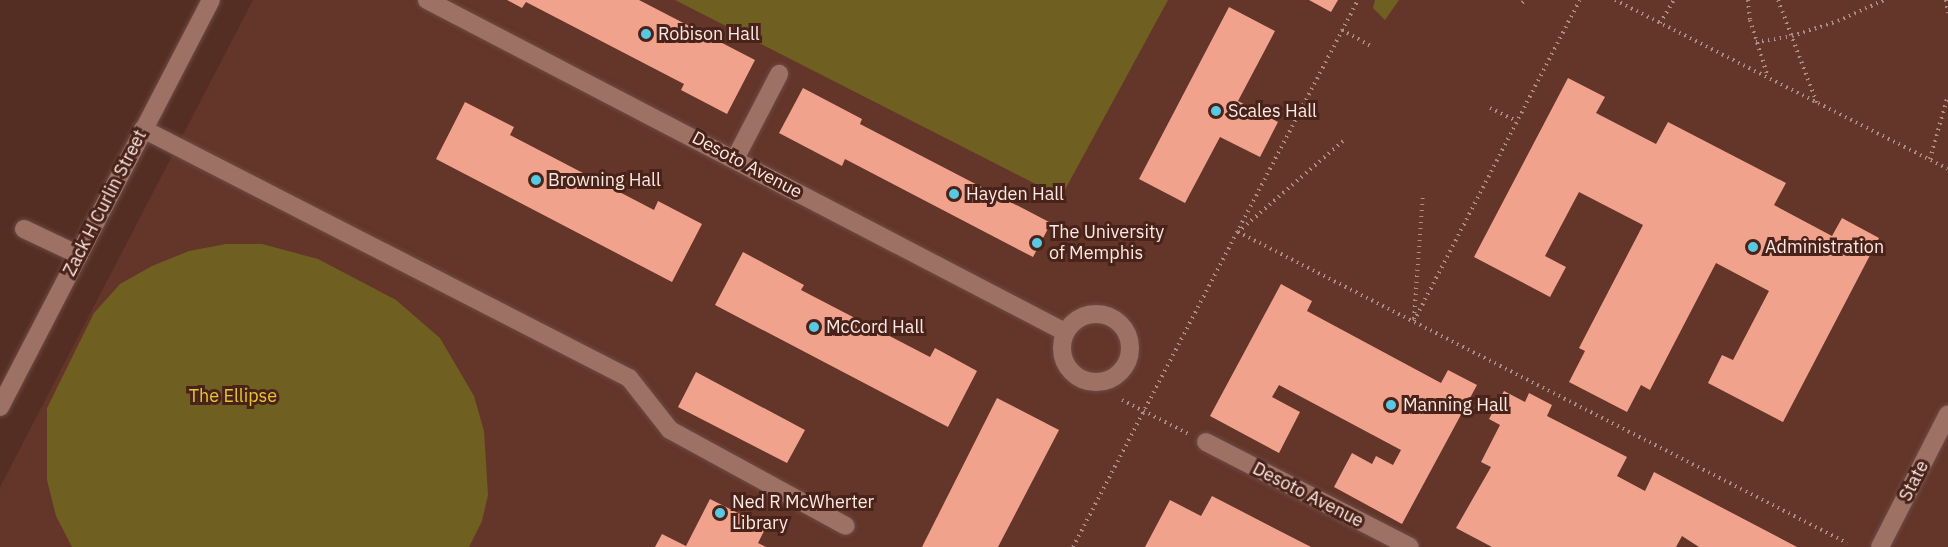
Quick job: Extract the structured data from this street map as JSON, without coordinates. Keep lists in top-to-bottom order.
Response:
{
  "streets": {
    "street": ["Desoto Avenue", "Zack H Curlin Street", "State"]
  },
  "parks": ["The Ellipse"],
  "places": [
    "Robison Hall",
    "Scales Hall",
    "Browning Hall",
    "Hayden Hall",
    "The University of Memphis",
    "Administration",
    "McCord Hall",
    "Manning Hall",
    "Ned R McWherter Library"
  ]
}
